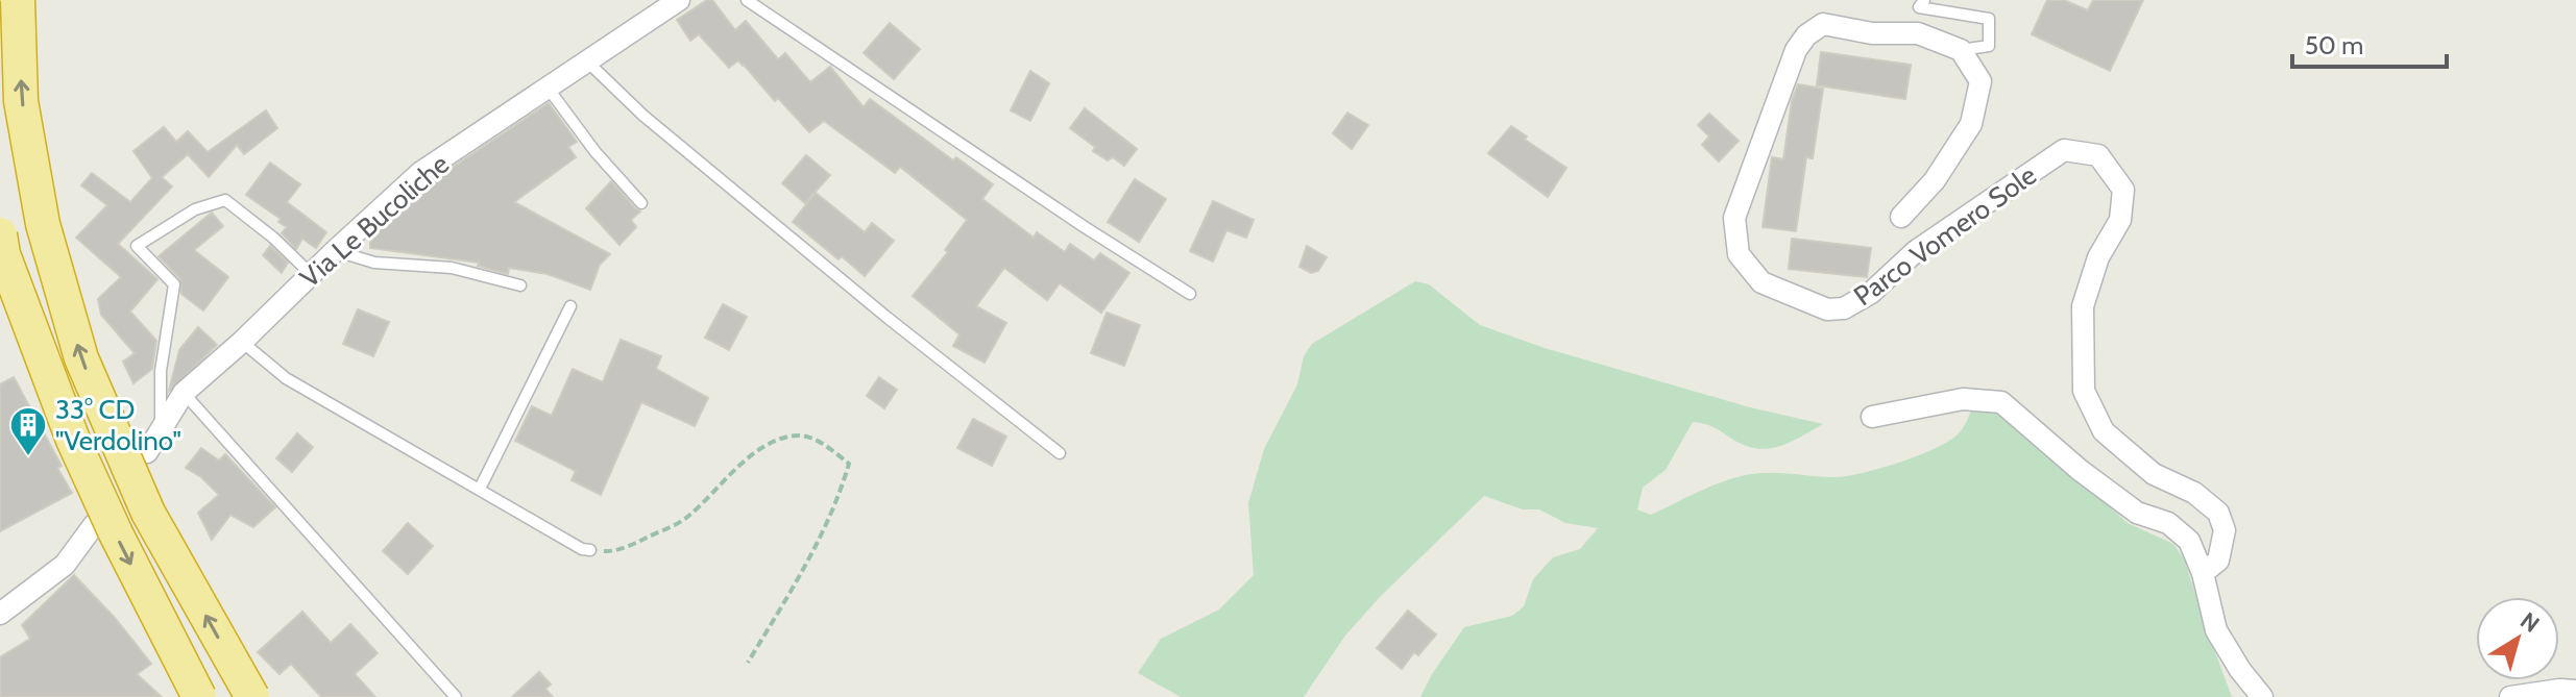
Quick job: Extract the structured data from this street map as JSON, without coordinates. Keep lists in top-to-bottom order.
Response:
{
  "streets": {
    "street": ["Via Le Bucoliche", "Parco Vomero Sole"]
  },
  "places": {
    "building": ["33° CD \"Verdolino\""]
  },
  "scale_bar": "50 m",
  "north": "top right"
}
